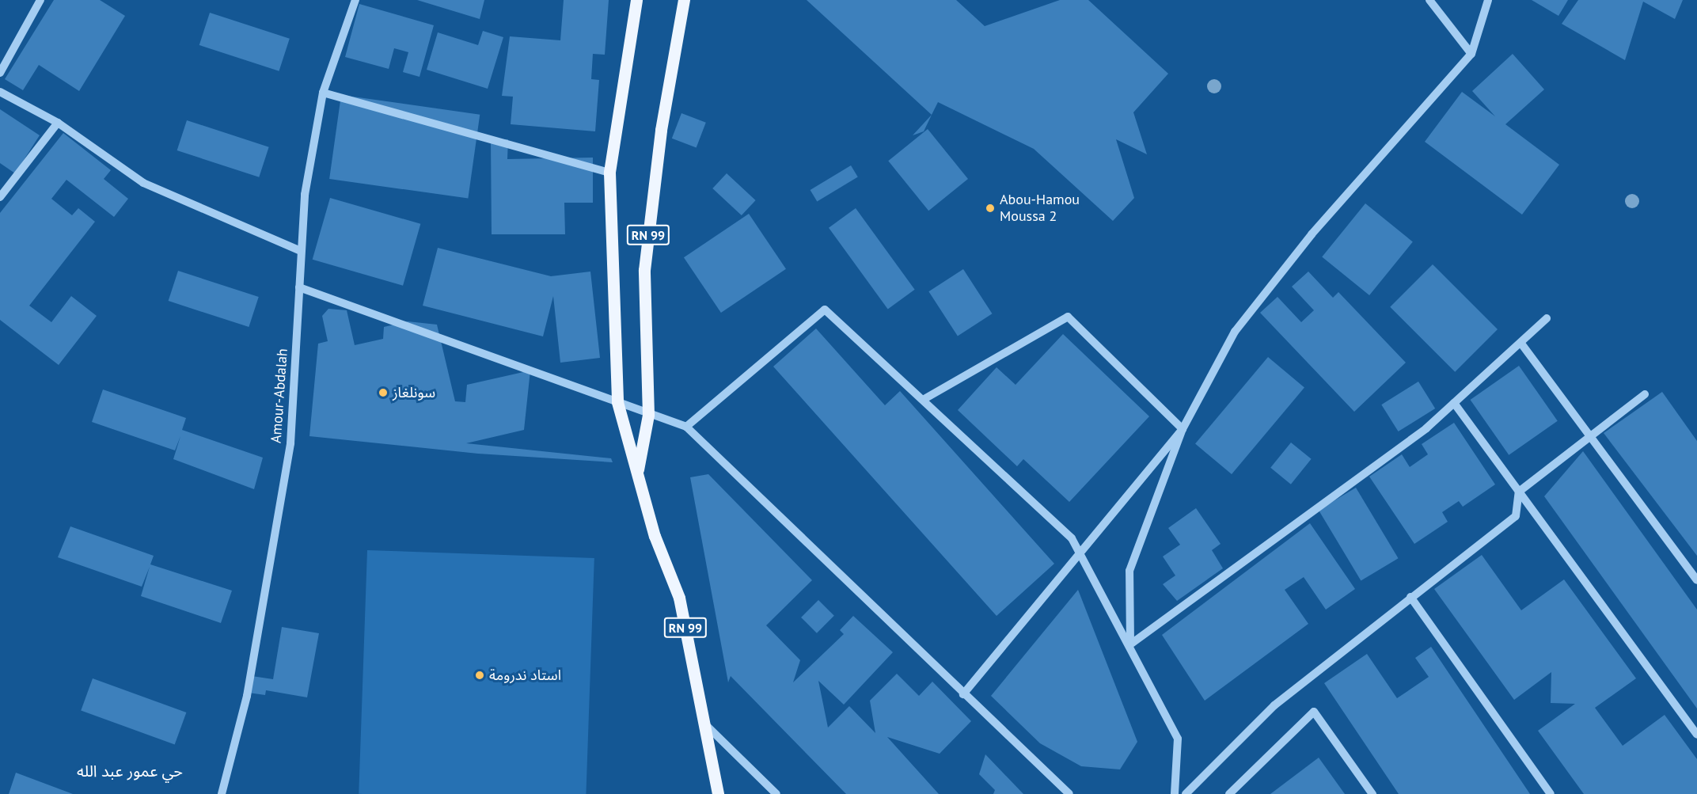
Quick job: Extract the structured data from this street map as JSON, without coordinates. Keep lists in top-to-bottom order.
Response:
{
  "streets": {
    "main road": ["RN 99"],
    "street": ["Amour-Abdalah"]
  },
  "districts": ["حي عمور عبد الله"],
  "places": ["Abou-Hamou Moussa 2", "سونلغاز", "استاد ندرومة"]
}
